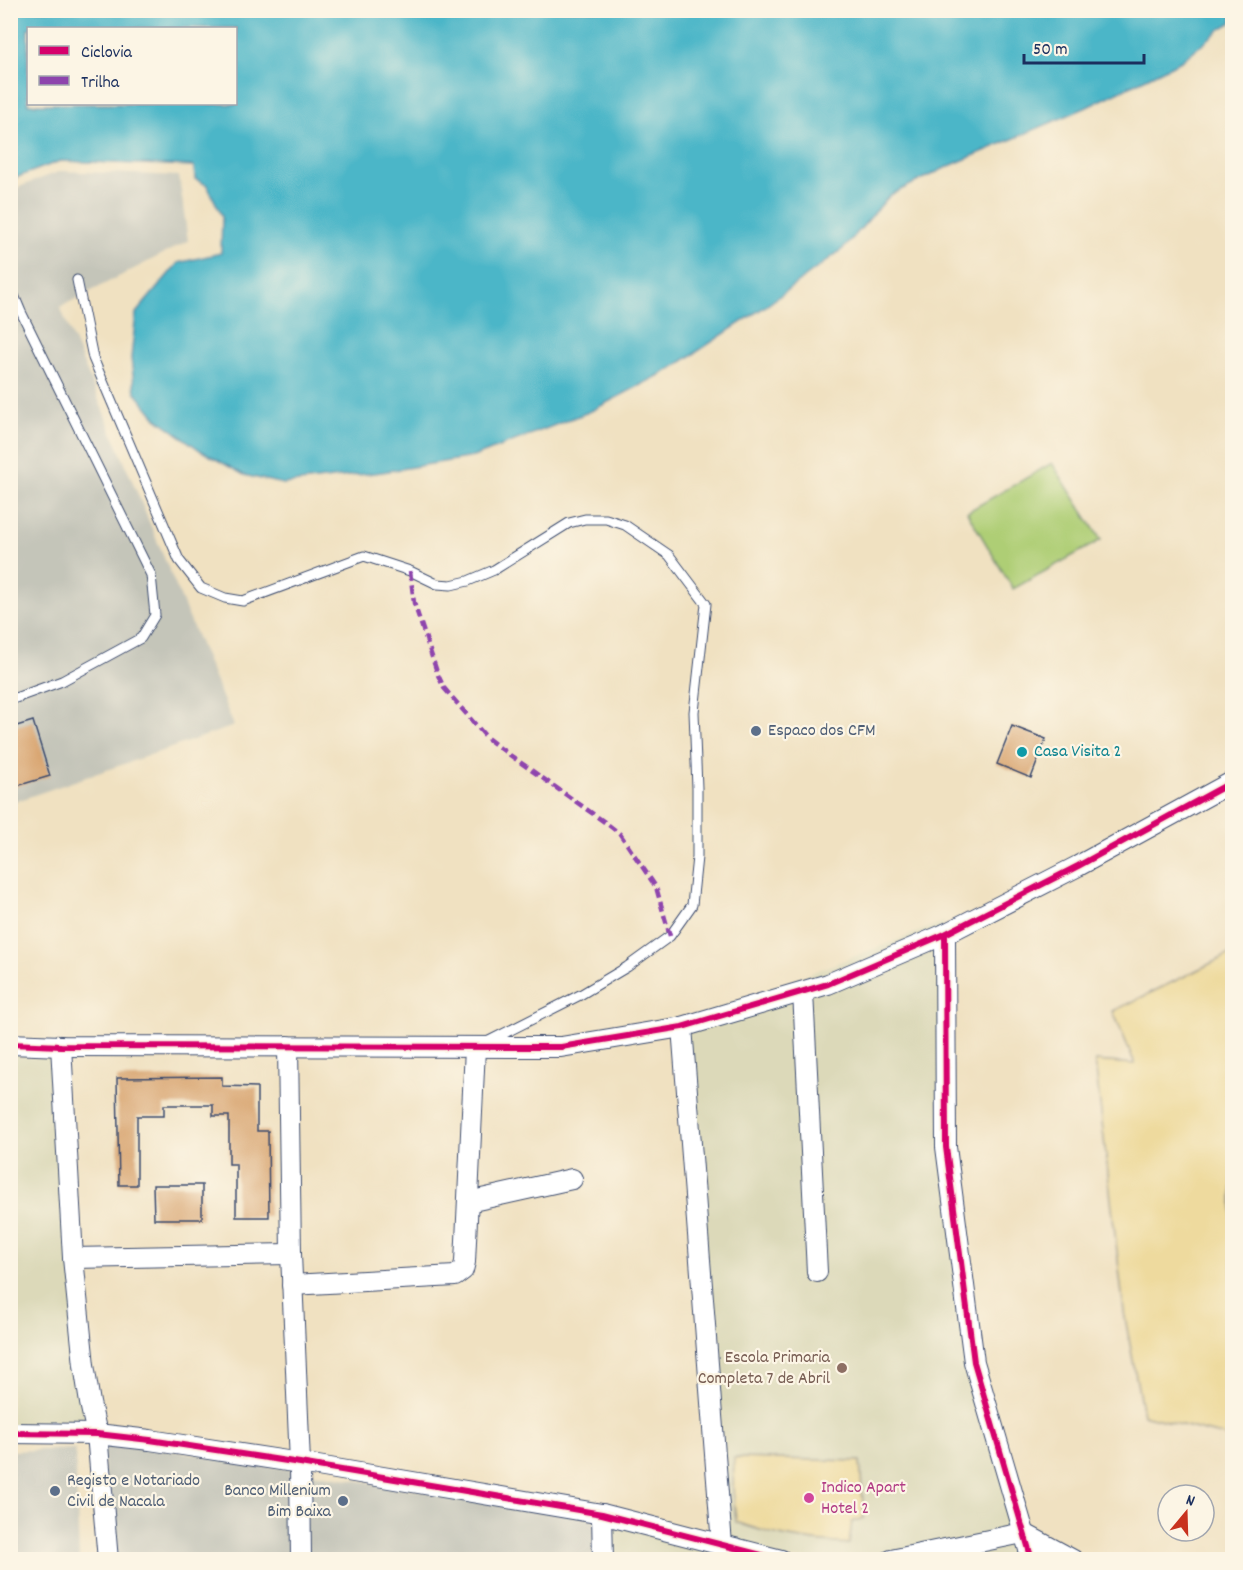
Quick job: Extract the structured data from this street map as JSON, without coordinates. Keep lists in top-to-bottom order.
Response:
{
  "places": [
    "Espaco dos CFM",
    "Casa Visita 2",
    "Escola Primaria Completa 7 de Abril",
    "Registo e Notariado Civil de Nacala",
    "Indico Apart Hotel 2",
    "Banco Millenium Bim Baixa"
  ],
  "legend": ["Ciclovia", "Trilha"],
  "scale_bar": "50 m",
  "north": "top"
}
